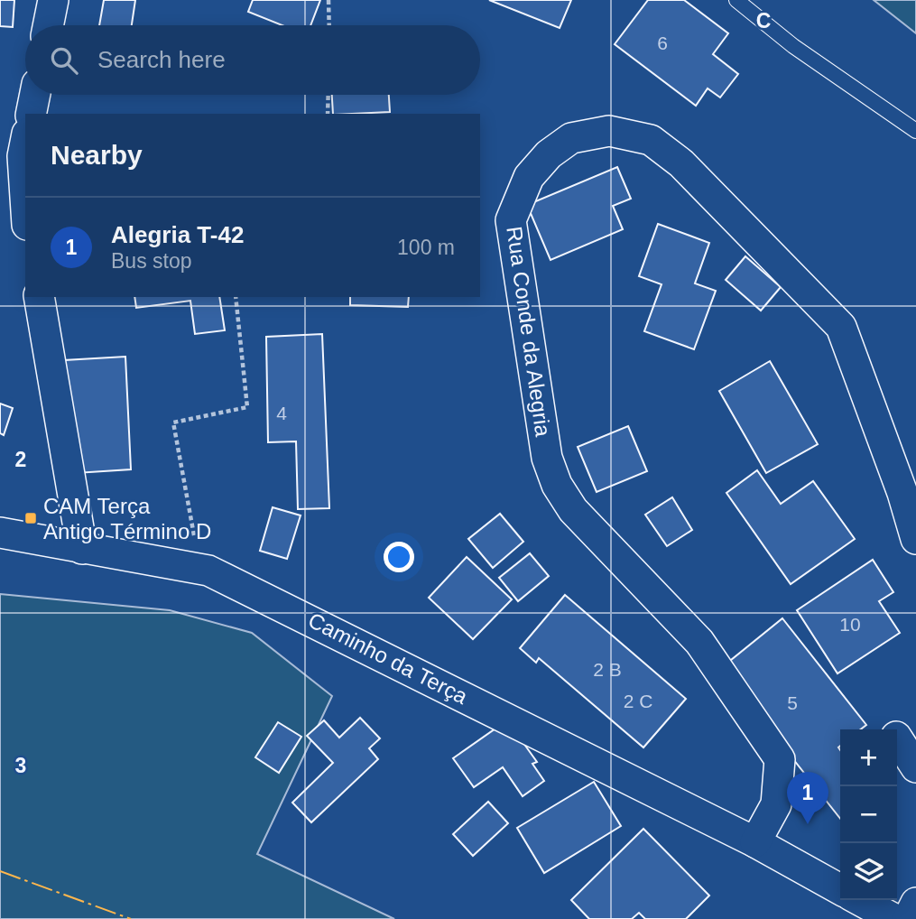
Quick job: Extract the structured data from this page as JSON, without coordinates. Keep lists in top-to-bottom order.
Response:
{
  "streets": {
    "street": ["Rua Conde da Alegria", "Caminho da Terça"]
  },
  "crossings": [
    ["Rua Conde da Alegria", "Caminho da Terça"]
  ],
  "places": {
    "transit": ["CAM Terça Antigo Término D"]
  },
  "house_numbers": [
    "6",
    "4",
    "10",
    "2 B",
    "2 C",
    "5"
  ],
  "page": {
    "search": "Search here",
    "heading": "Nearby",
    "list": [
      {
        "mark": "1",
        "name": "Alegria T-42",
        "note": "Bus stop",
        "value": "100 m"
      }
    ],
    "map_buttons": ["+", "−"],
    "pins": "1"
  },
  "grid": {
    "columns": ["C"],
    "rows": ["2", "3"]
  }
}
